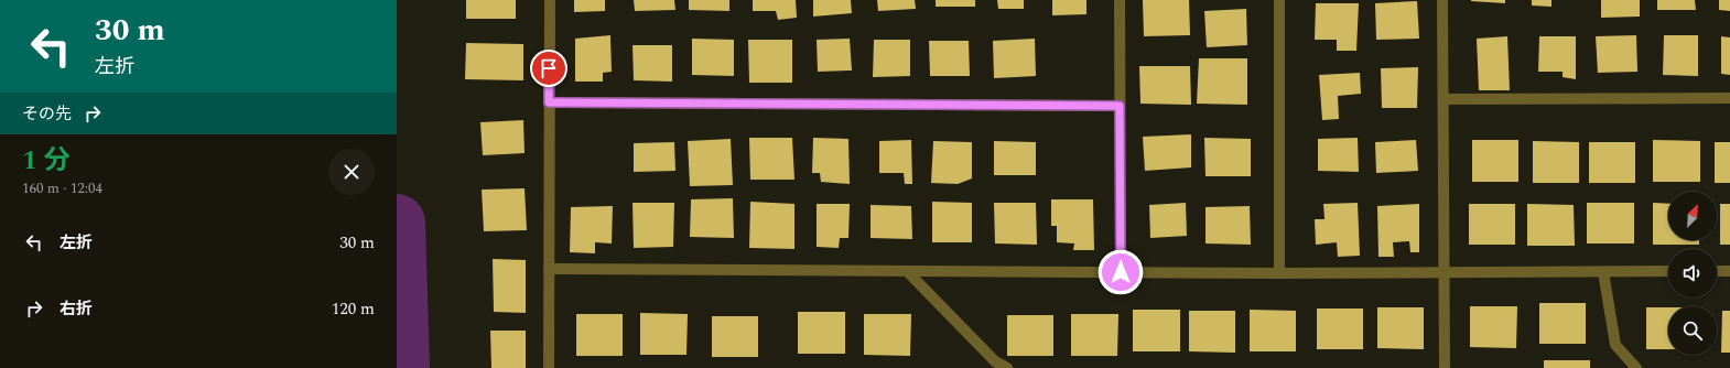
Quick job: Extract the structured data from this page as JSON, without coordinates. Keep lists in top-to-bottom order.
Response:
{
  "north": "top right",
  "page": {
    "turn": ["30 m", "左折"],
    "then": "その先",
    "heading": ["1 分", "160 m · 12:04"],
    "list": [
      {
        "name": "左折",
        "value": "30 m"
      },
      {
        "name": "右折",
        "value": "120 m"
      }
    ]
  }
}
